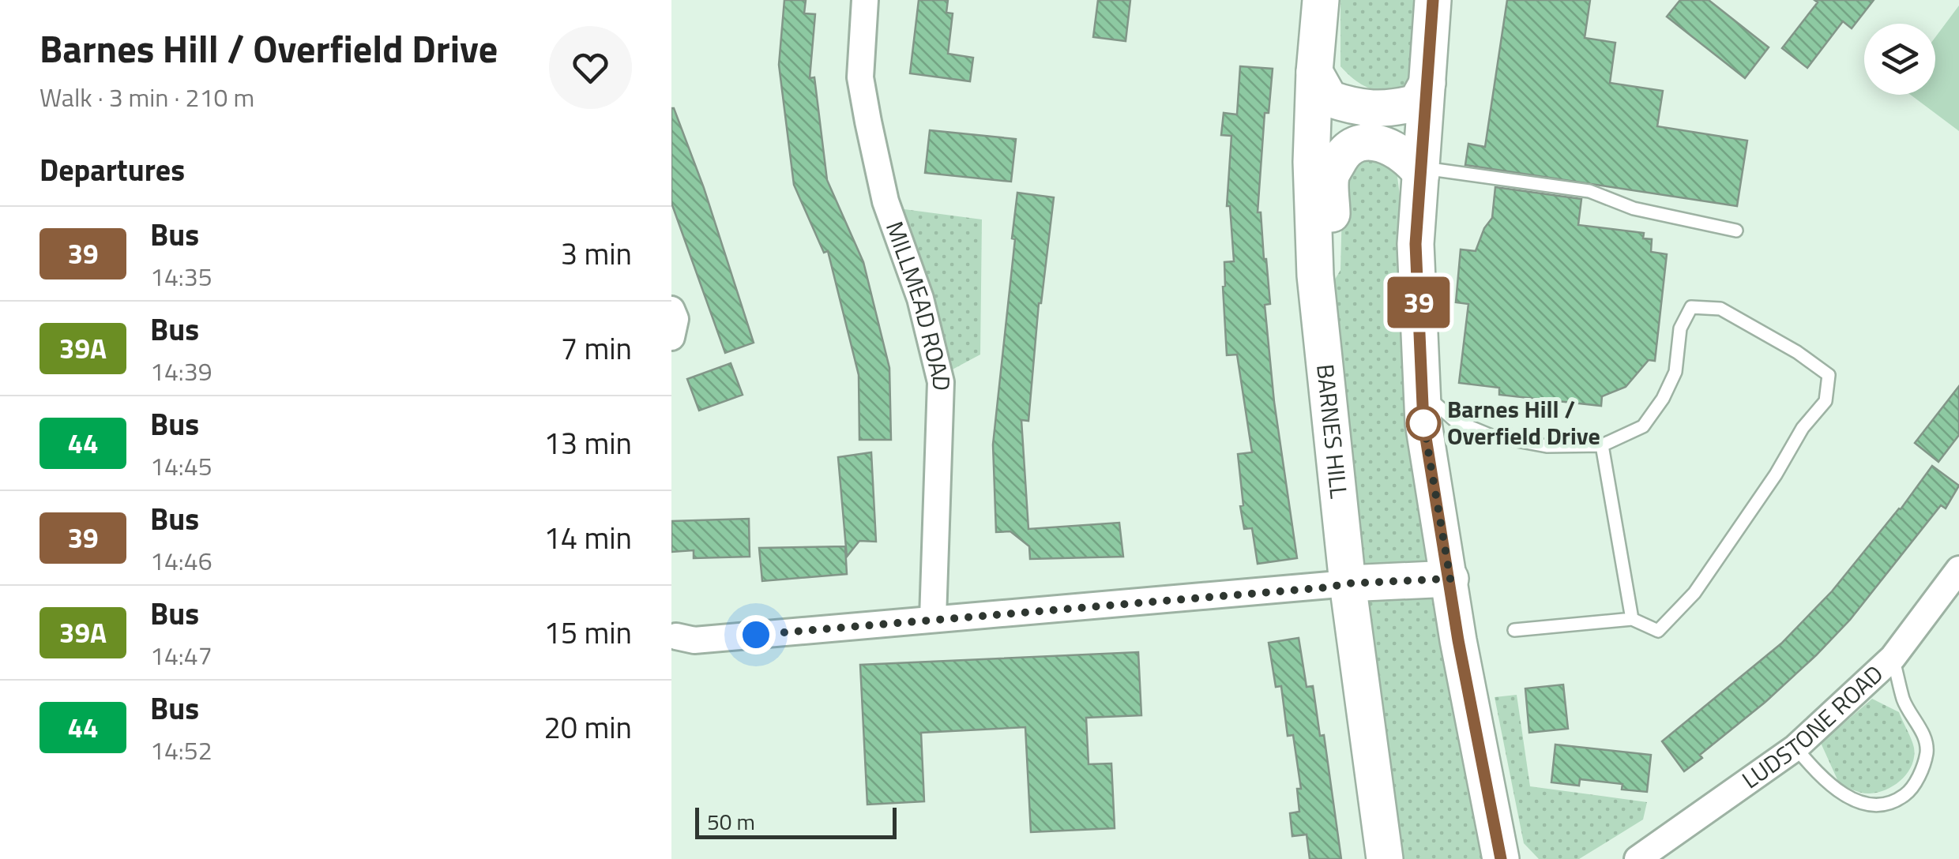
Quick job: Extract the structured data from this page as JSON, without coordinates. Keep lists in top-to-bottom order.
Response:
{
  "streets": {
    "main road": ["BARNES HILL"],
    "street": ["MILLMEAD ROAD", "LUDSTONE ROAD"]
  },
  "places": ["Barnes Hill / Overfield Drive"],
  "lines": ["bus line 39"],
  "scale_bar": "50 m",
  "page": {
    "heading": [
      ["Barnes Hill / Overfield Drive", "Walk · 3 min · 210 m"],
      "Departures"
    ],
    "on_map": "39",
    "list": [
      {
        "mark": "39",
        "name": "Bus",
        "note": "14:35",
        "value": "3 min"
      },
      {
        "mark": "39A",
        "name": "Bus",
        "note": "14:39",
        "value": "7 min"
      },
      {
        "mark": "44",
        "name": "Bus",
        "note": "14:45",
        "value": "13 min"
      },
      {
        "mark": "39",
        "name": "Bus",
        "note": "14:46",
        "value": "14 min"
      },
      {
        "mark": "39A",
        "name": "Bus",
        "note": "14:47",
        "value": "15 min"
      },
      {
        "mark": "44",
        "name": "Bus",
        "note": "14:52",
        "value": "20 min"
      }
    ],
    "scale": "50 m"
  }
}
